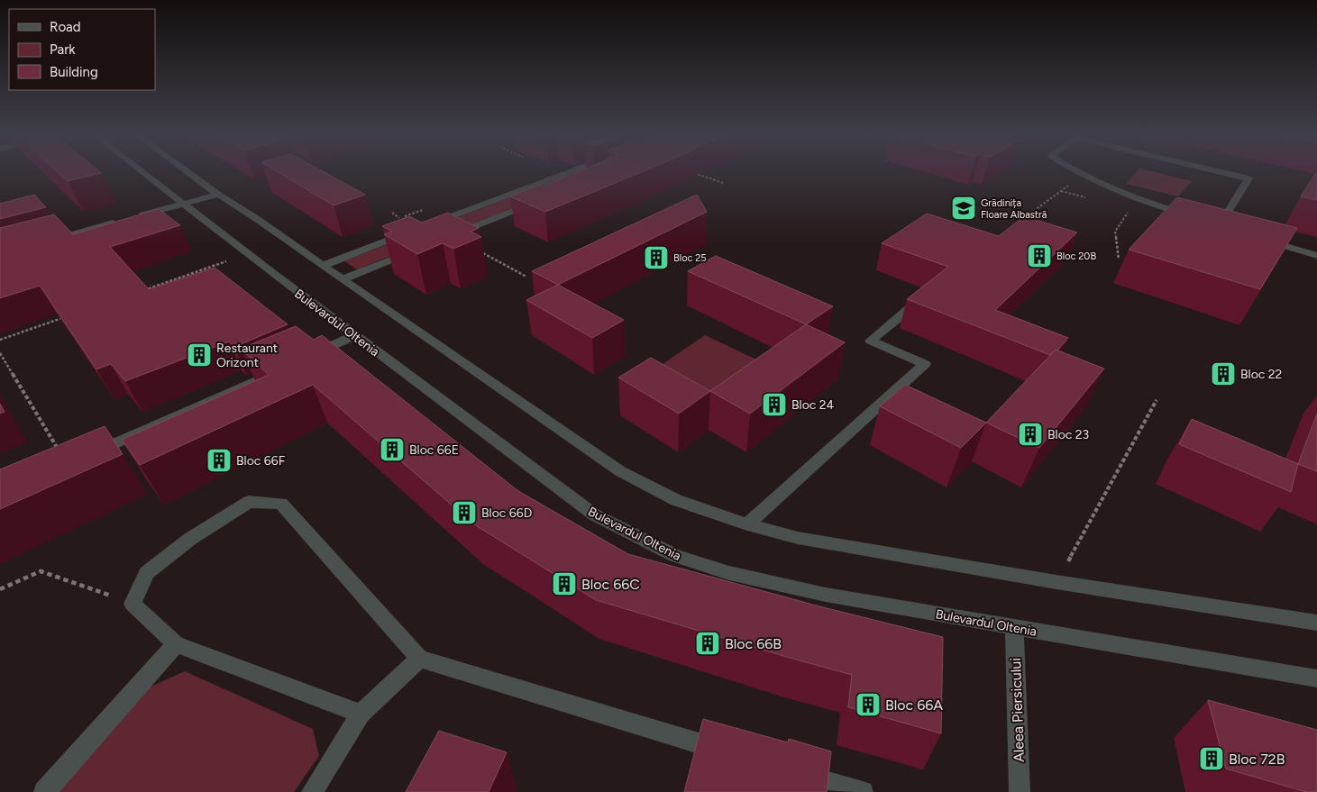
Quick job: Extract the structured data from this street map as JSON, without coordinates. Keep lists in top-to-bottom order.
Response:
{
  "streets": {
    "street": ["Bulevardul Oltenia", "Aleea Piersicului"]
  },
  "crossings": [
    ["Bulevardul Oltenia", "Aleea Piersicului"]
  ],
  "places": {
    "school or university": ["Grădinița Floare Albastră"],
    "building": [
      "Bloc 20B",
      "Bloc 25",
      "Restaurant Orizont",
      "Bloc 22",
      "Bloc 24",
      "Bloc 23",
      "Bloc 66E",
      "Bloc 66F",
      "Bloc 66D",
      "Bloc 66C",
      "Bloc 66B",
      "Bloc 66A",
      "Bloc 72B"
    ]
  },
  "legend": ["Road", "Park", "Building"]
}
